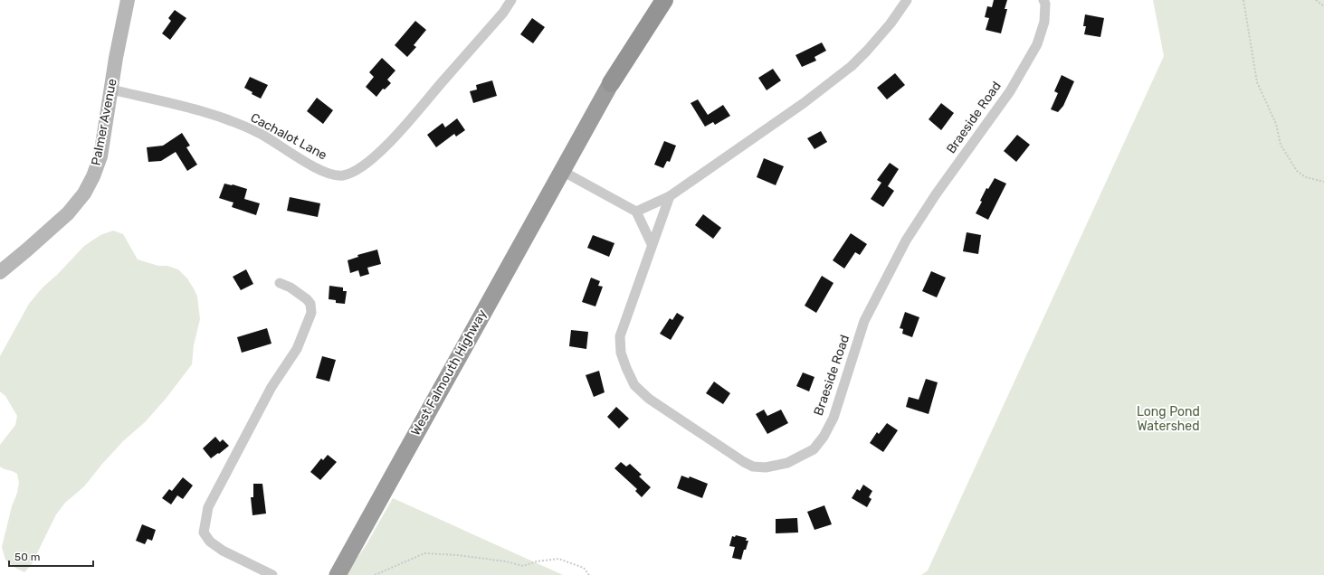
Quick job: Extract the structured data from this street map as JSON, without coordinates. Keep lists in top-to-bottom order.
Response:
{
  "streets": {
    "highway": ["West Falmouth Highway"],
    "main road": ["Palmer Avenue"],
    "street": ["Braeside Road", "Cachalot Lane"]
  },
  "crossings": [
    ["Palmer Avenue", "Cachalot Lane"]
  ],
  "parks": ["Long Pond Watershed"],
  "scale_bar": "50 m"
}
